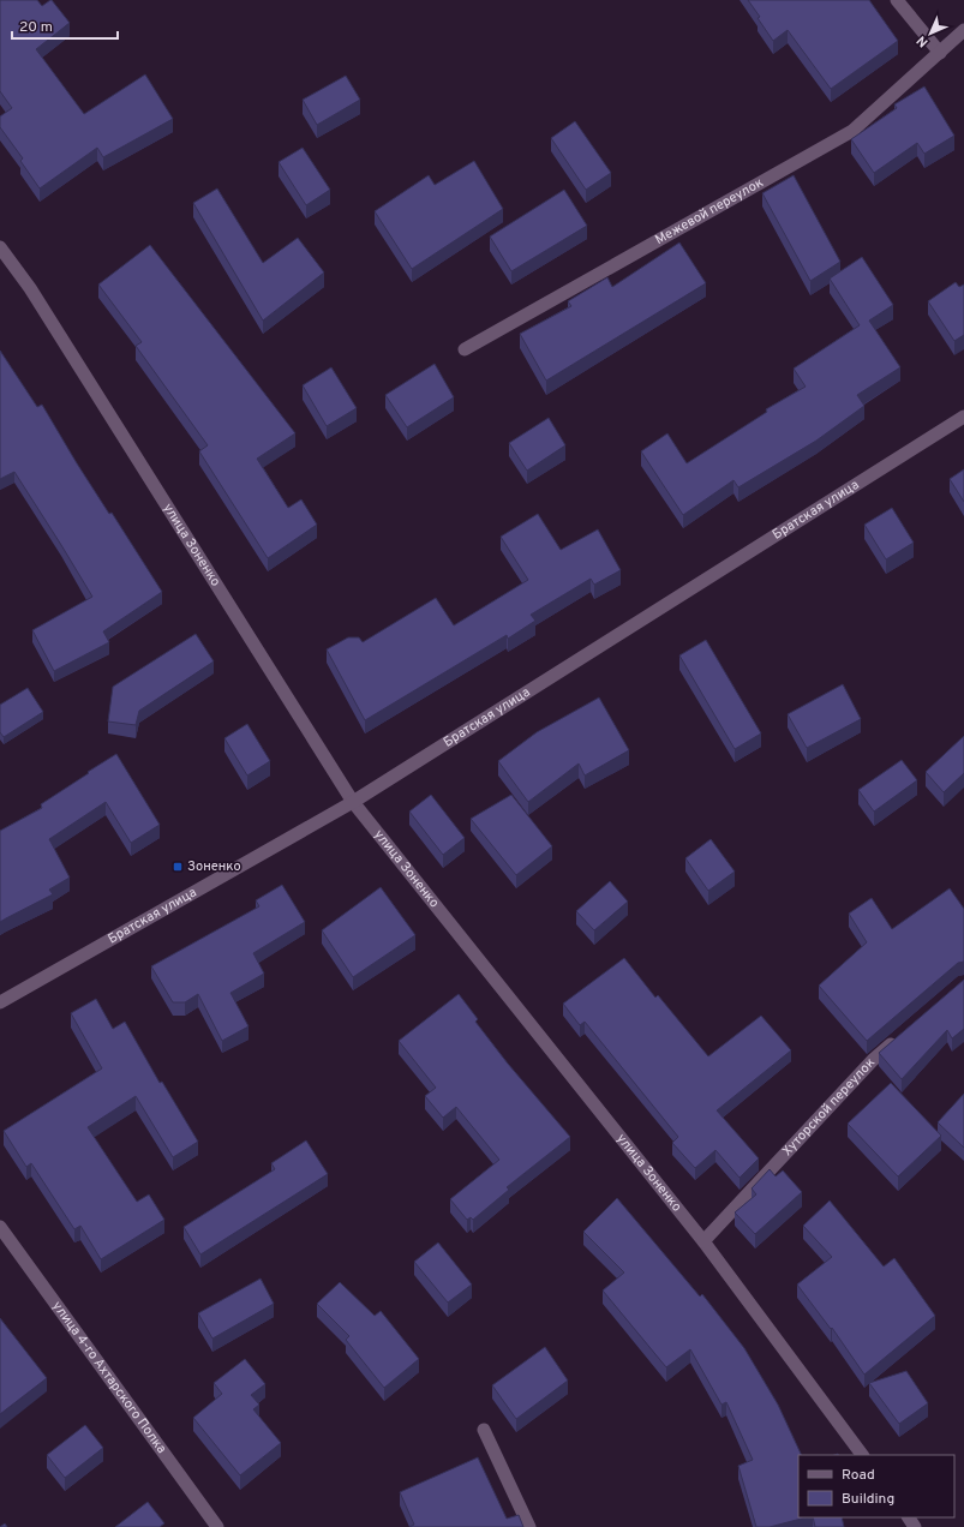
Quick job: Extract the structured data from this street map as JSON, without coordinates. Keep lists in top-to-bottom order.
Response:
{
  "streets": {
    "street": [
      "Межевой переулок",
      "Братская улица",
      "улица Зоненко",
      "Хуторской переулок",
      "улица 4-го Ахтарского Полка"
    ]
  },
  "crossings": [
    ["Братская улица", "улица Зоненко"],
    ["улица Зоненко", "Хуторской переулок"]
  ],
  "places": {
    "transit": ["Зоненко"]
  },
  "legend": ["Road", "Building"],
  "scale_bar": "20 m",
  "north": "bottom left"
}
